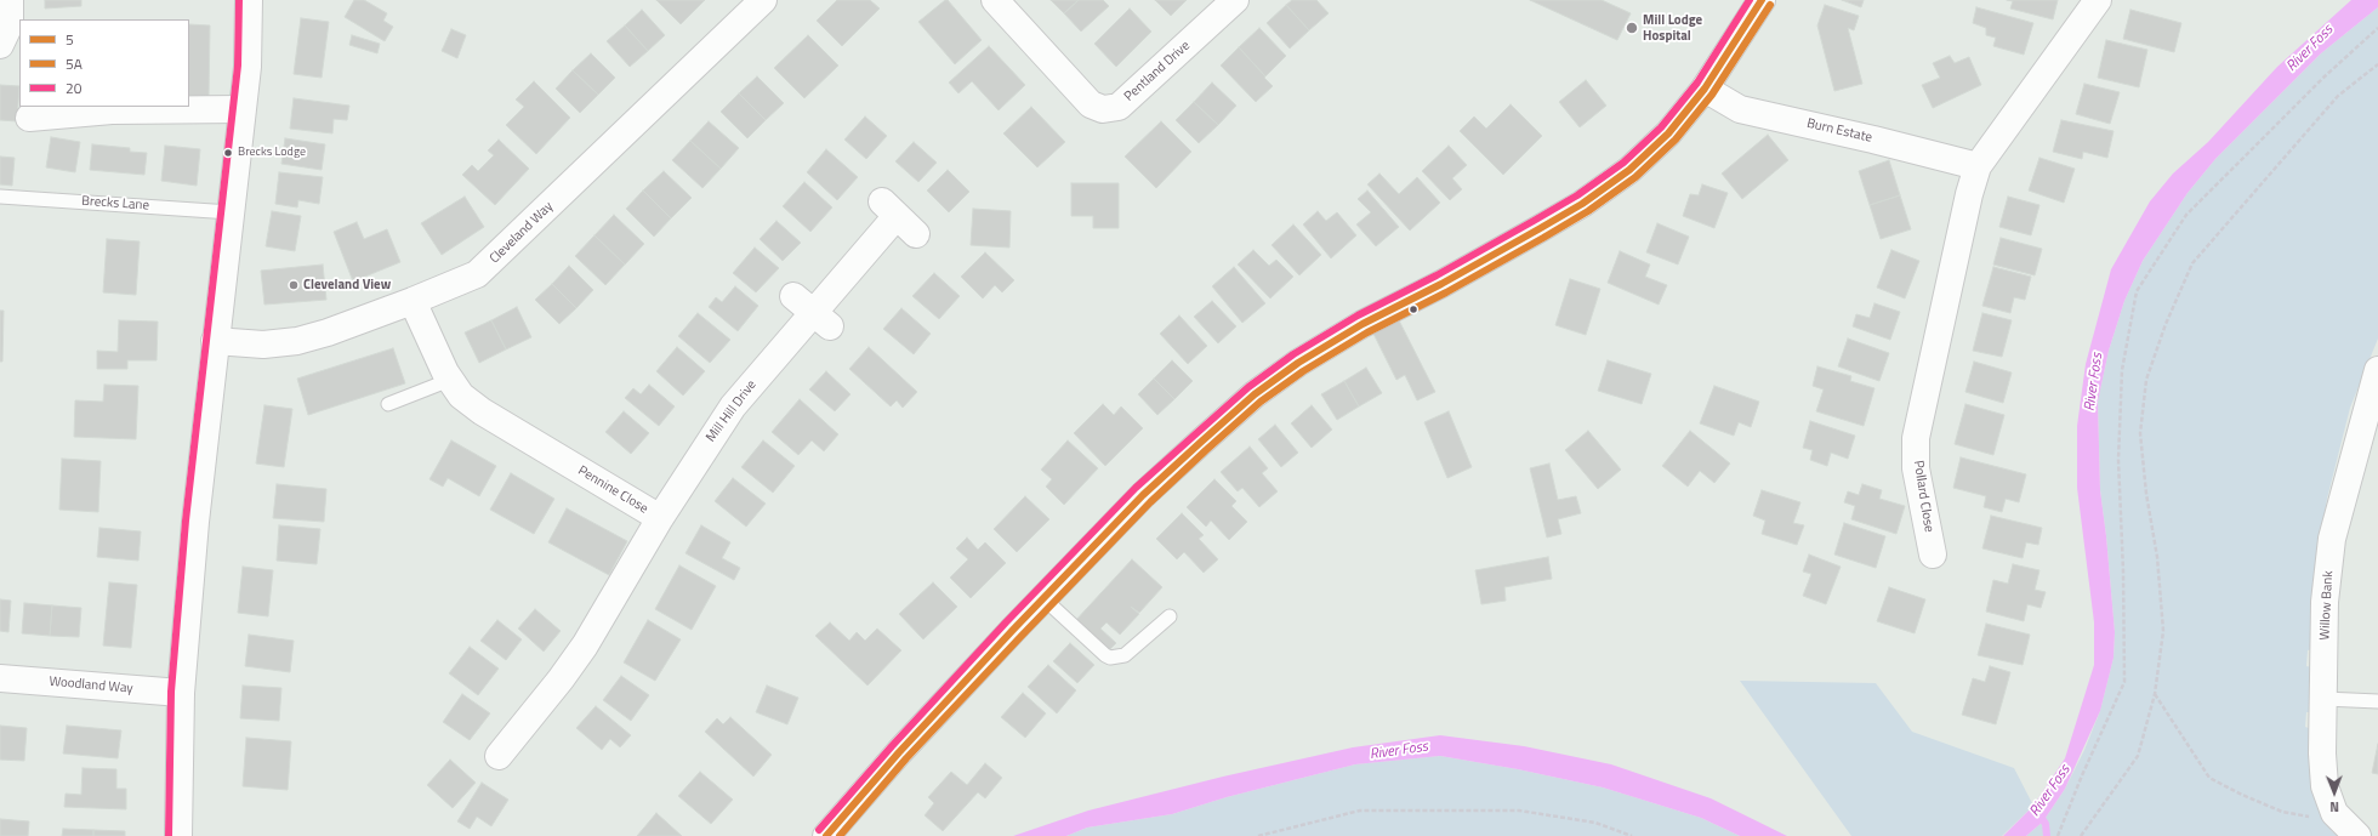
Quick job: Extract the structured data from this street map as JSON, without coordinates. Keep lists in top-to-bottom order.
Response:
{
  "streets": {
    "street": [
      "Pentland Drive",
      "Burn Estate",
      "Cleveland Way",
      "Mill Hill Drive",
      "Pennine Close",
      "Pollard Close",
      "Willow Bank",
      "Woodland Way"
    ],
    "lane": ["Brecks Lane"]
  },
  "crossings": [
    ["Burn Estate", "Pollard Close"],
    ["Cleveland Way", "Pennine Close"],
    ["Mill Hill Drive", "Pennine Close"]
  ],
  "water": ["River Foss"],
  "places": ["Mill Lodge Hospital", "Brecks Lodge", "Cleveland View"],
  "lines": ["transit line 5", "transit line 20", "transit line 5A"],
  "legend": ["5", "5A", "20"],
  "north": "bottom"
}
